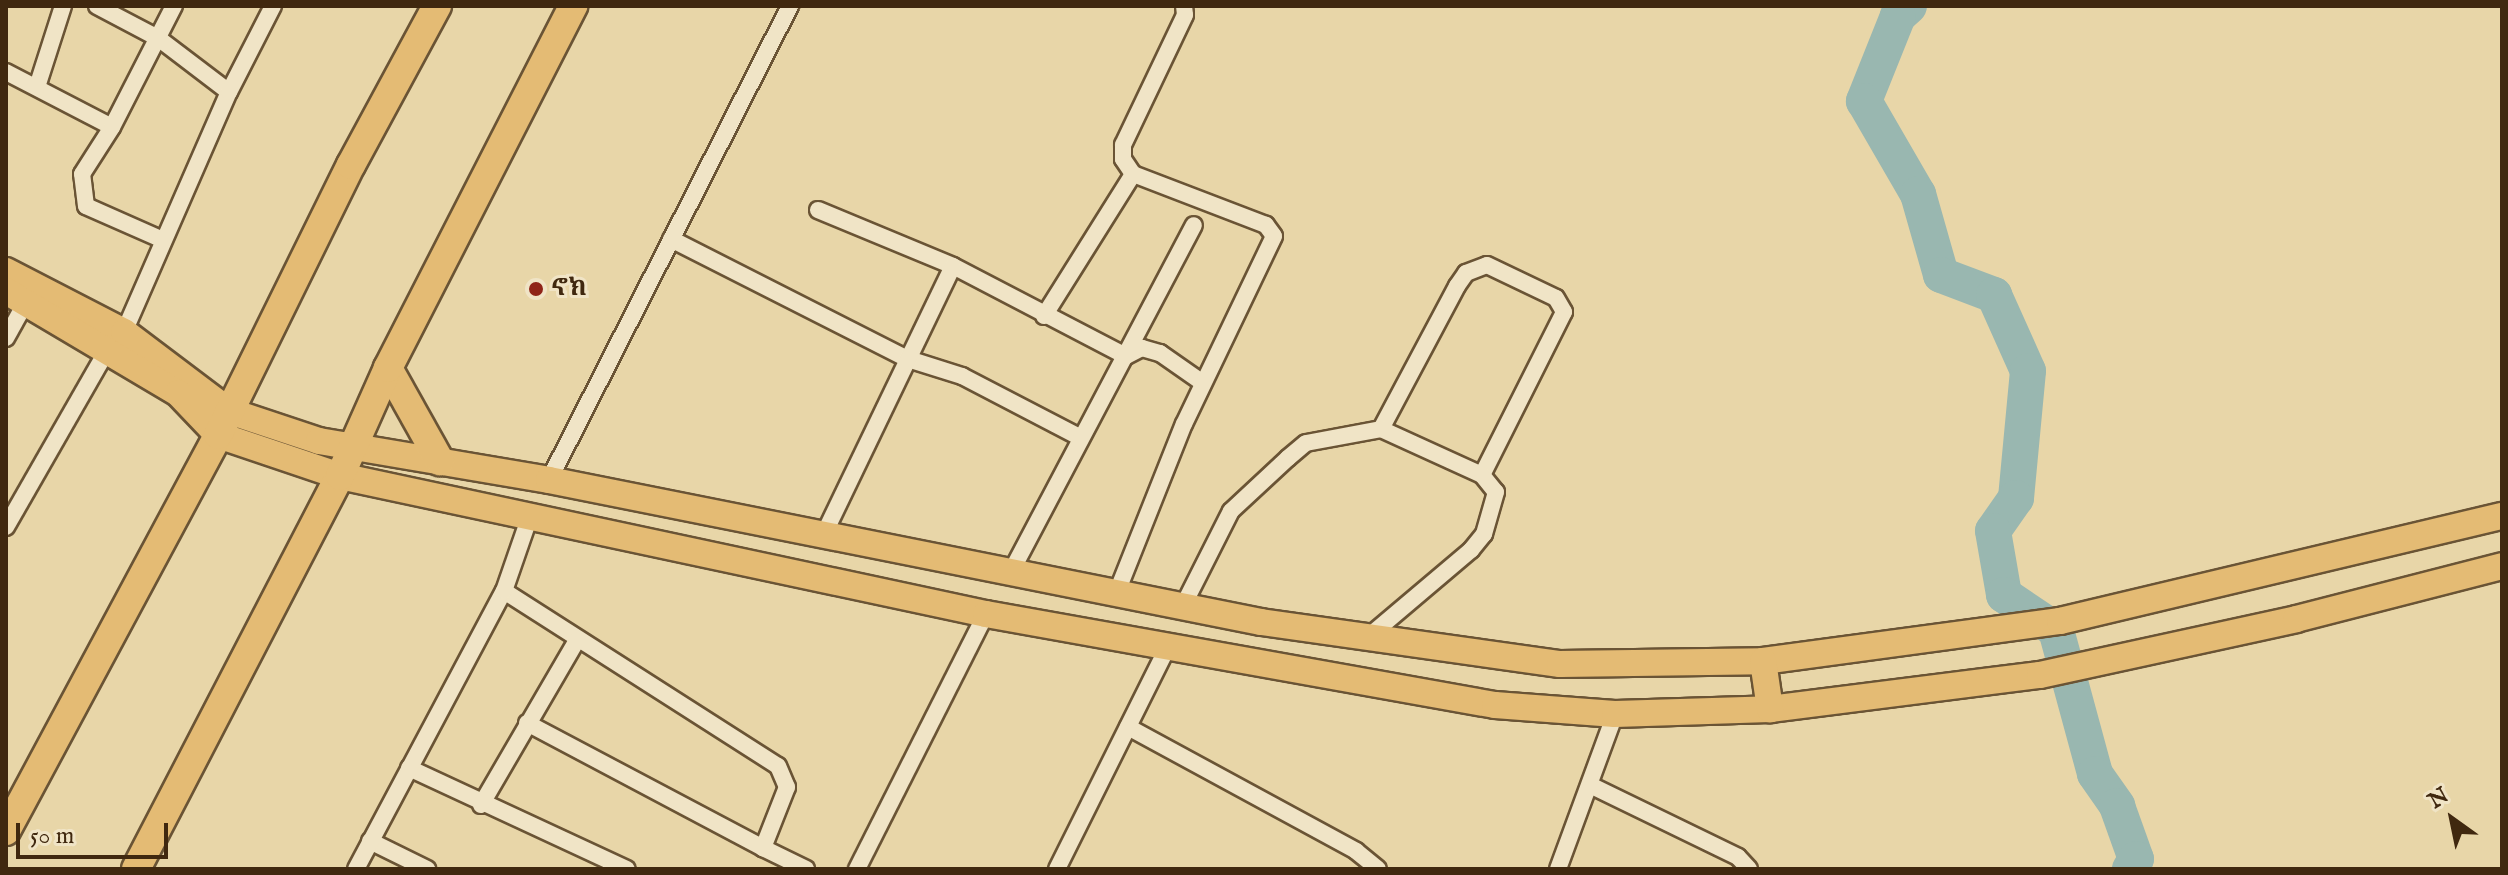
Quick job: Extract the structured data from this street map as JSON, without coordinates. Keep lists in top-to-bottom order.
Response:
{
  "places": ["ኖክ"],
  "scale_bar": "50 m",
  "north": "top left"
}
